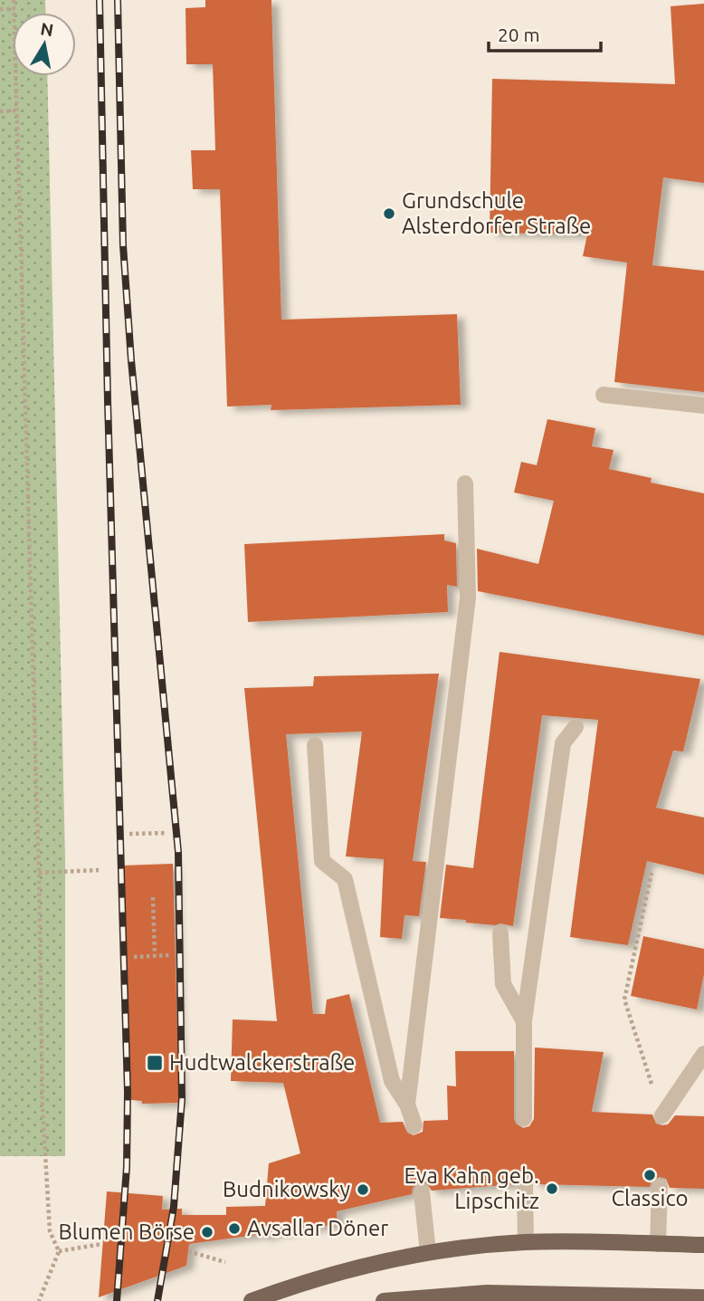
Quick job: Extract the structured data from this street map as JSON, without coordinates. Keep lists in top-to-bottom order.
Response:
{
  "places": {
    "other": [
      "Grundschule Alsterdorfer Straße",
      "Classico",
      "Eva Kahn geb. Lipschitz",
      "Budnikowsky",
      "Avsallar Döner",
      "Blumen Börse"
    ],
    "transit": ["Hudtwalckerstraße"]
  },
  "scale_bar": "20 m",
  "north": "top"
}
